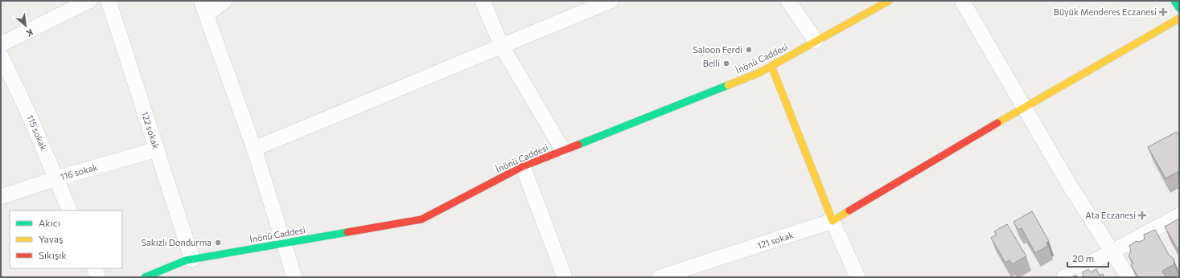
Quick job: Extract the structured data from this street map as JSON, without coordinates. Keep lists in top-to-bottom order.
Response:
{
  "streets": {
    "main road": ["İnönü Caddesi"],
    "street": [
      "122 sokak",
      "115 sokak",
      "116 sokak",
      "121 sokak"
    ]
  },
  "crossings": [
    ["İnönü Caddesi", "122 sokak"],
    ["122 sokak", "116 sokak"],
    ["115 sokak", "116 sokak"]
  ],
  "places": {
    "health": ["Büyük Menderes Eczanesi", "Ata Eczanesi"],
    "other": ["Saloon Ferdi", "Belli", "Sakızlı Dondurma"]
  },
  "legend": ["Akıcı", "Yavaş", "Sıkışık"],
  "scale_bar": "20 m",
  "north": "bottom right"
}
